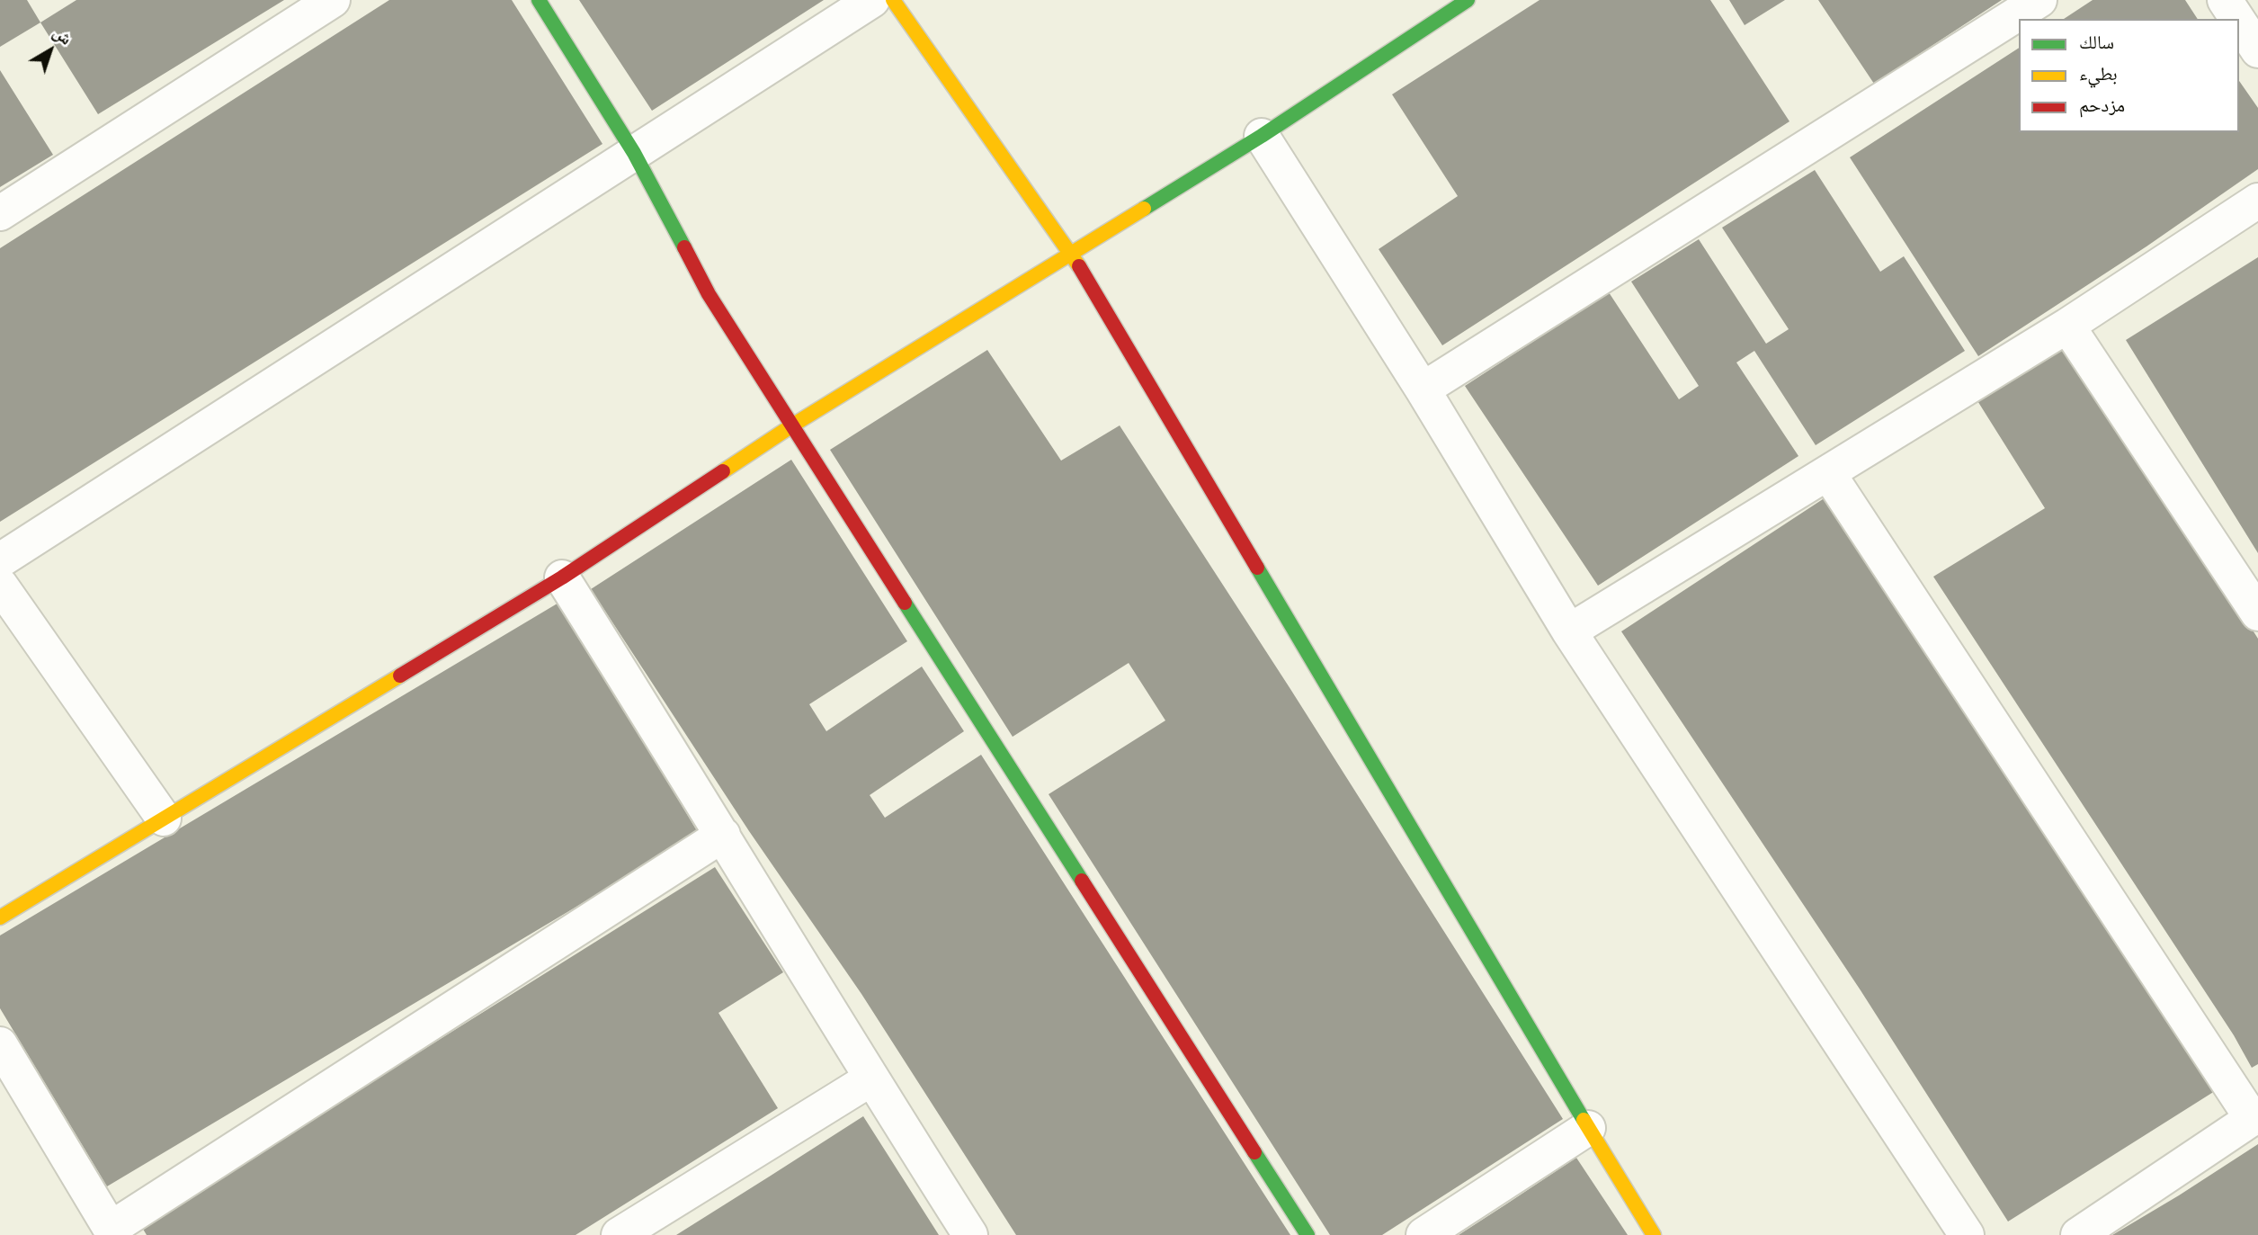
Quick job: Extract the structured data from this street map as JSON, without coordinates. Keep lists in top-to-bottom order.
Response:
{
  "legend": ["سالك", "بطيء", "مزدحم"],
  "north": "top right"
}
